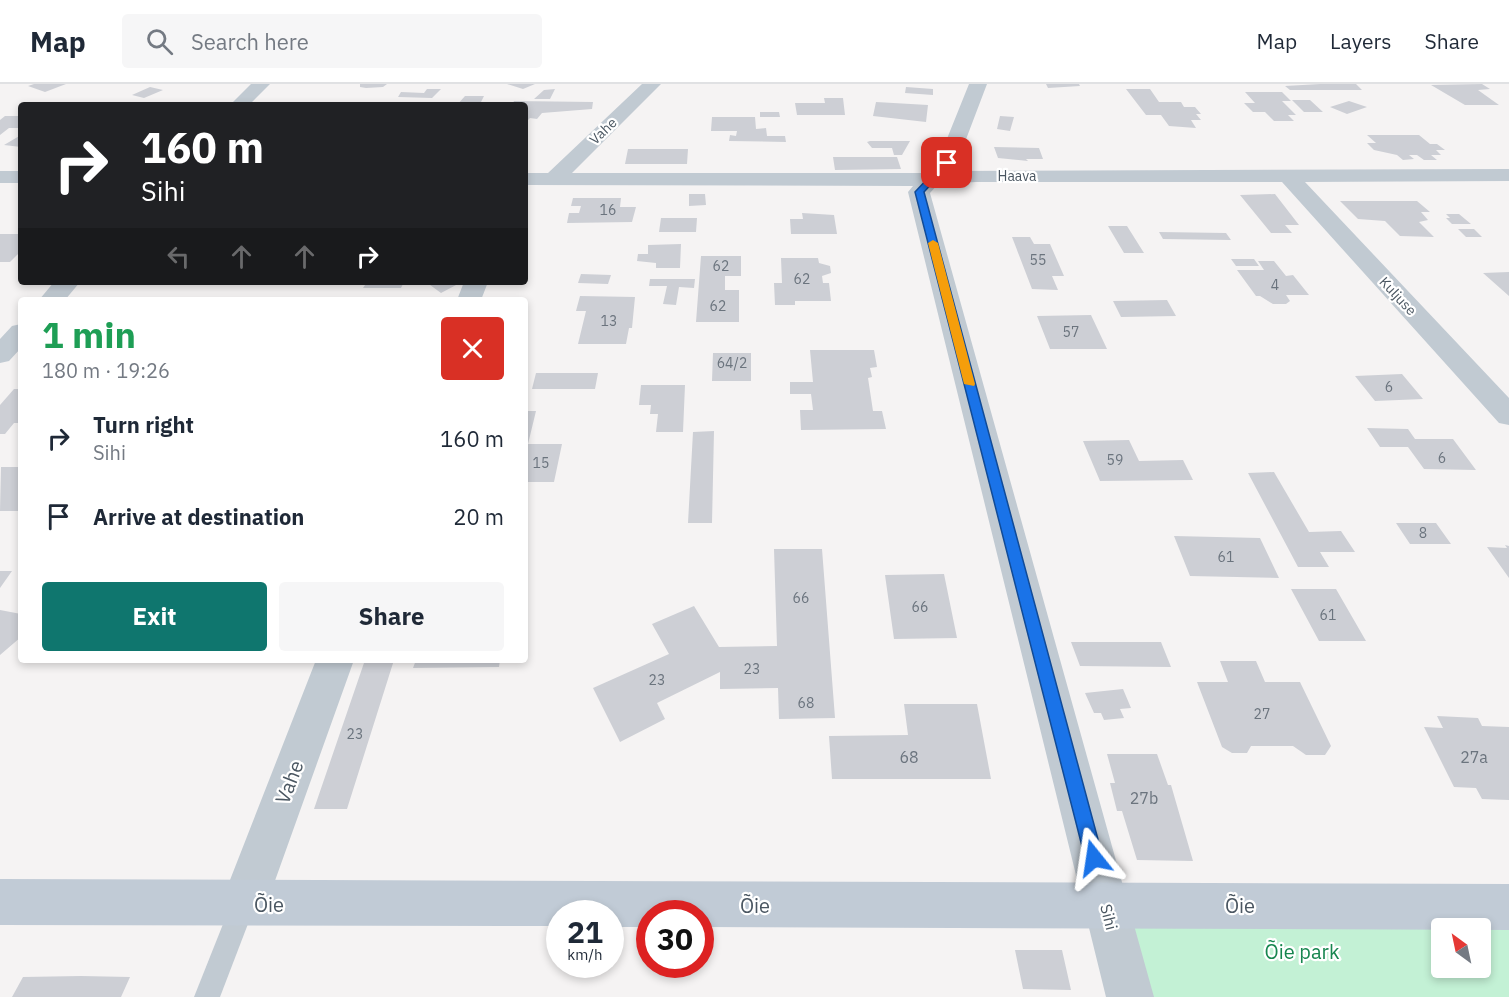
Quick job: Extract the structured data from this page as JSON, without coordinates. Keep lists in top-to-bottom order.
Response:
{
  "streets": {
    "street": [
      "Vahe",
      "Haava",
      "Kuljuse",
      "Õie",
      "Sihi"
    ]
  },
  "crossings": [
    ["Vahe", "Haava"],
    ["Vahe", "Õie"],
    ["Haava", "Kuljuse"],
    ["Haava", "Sihi"],
    ["Õie", "Sihi"]
  ],
  "parks": ["Õie park"],
  "house_numbers": [
    "16",
    "55",
    "62",
    "62",
    "4",
    "62",
    "13",
    "57",
    "64/2",
    "6",
    "6",
    "59",
    "15",
    "8",
    "61",
    "66",
    "66",
    "61",
    "23",
    "23",
    "68",
    "27",
    "23",
    "68",
    "27a",
    "27b"
  ],
  "north": "top left",
  "page": {
    "header": "Map",
    "search": "Search here",
    "nav": ["Map", "Layers", "Share"],
    "turn": ["160 m", "Sihi"],
    "heading": ["1 min", "180 m · 19:26"],
    "list": [
      {
        "name": "Turn right",
        "note": "Sihi",
        "value": "160 m"
      },
      {
        "name": "Arrive at destination",
        "value": "20 m"
      }
    ],
    "buttons": ["Exit", "Share"],
    "speed": "21 km/h",
    "limit": "30"
  }
}
